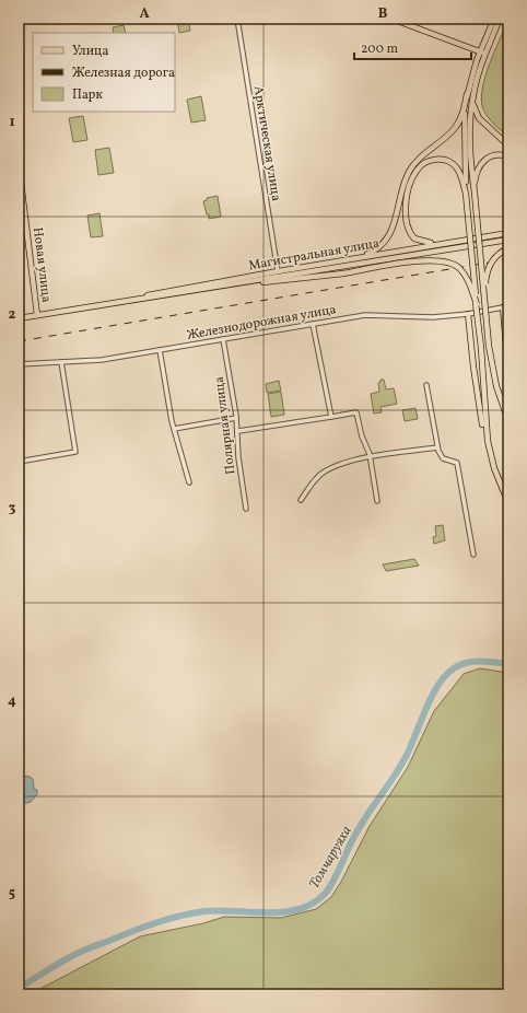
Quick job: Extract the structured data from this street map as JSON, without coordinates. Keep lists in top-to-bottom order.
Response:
{
  "streets": {
    "main road": ["Магистральная улица", "Новая улица"],
    "street": ["Арктическая улица", "Железнодорожная улица", "Полярная улица"]
  },
  "crossings": [
    ["Арктическая улица", "Магистральная улица"],
    ["Магистральная улица", "Новая улица"],
    ["Железнодорожная улица", "Полярная улица"]
  ],
  "water": ["Томчаруяха"],
  "legend": ["Улица", "Железная дорога", "Парк"],
  "scale_bar": "200 m",
  "grid": {
    "columns": ["A", "B"],
    "rows": [
      "1",
      "2",
      "3",
      "4",
      "5"
    ]
  }
}
